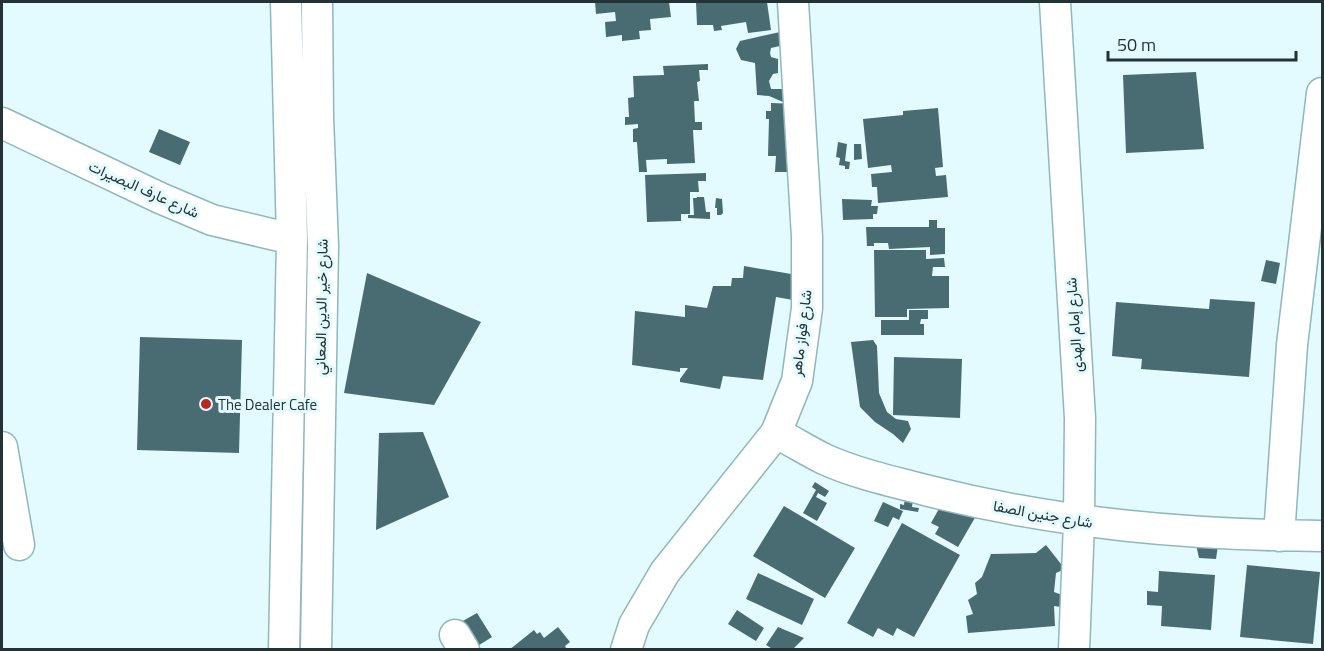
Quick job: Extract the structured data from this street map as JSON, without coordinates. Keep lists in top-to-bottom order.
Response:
{
  "streets": {
    "street": [
      "شارع عارف البصيرات",
      "شارع خير الدين المعاني",
      "شارع إمام الهدى",
      "شارع فواز ماهر",
      "شارع جنين الصفا"
    ]
  },
  "crossings": [
    ["شارع عارف البصيرات", "شارع خير الدين المعاني"],
    ["شارع إمام الهدى", "شارع جنين الصفا"],
    ["شارع فواز ماهر", "شارع جنين الصفا"]
  ],
  "places": ["The Dealer Cafe"],
  "scale_bar": "50 m"
}
